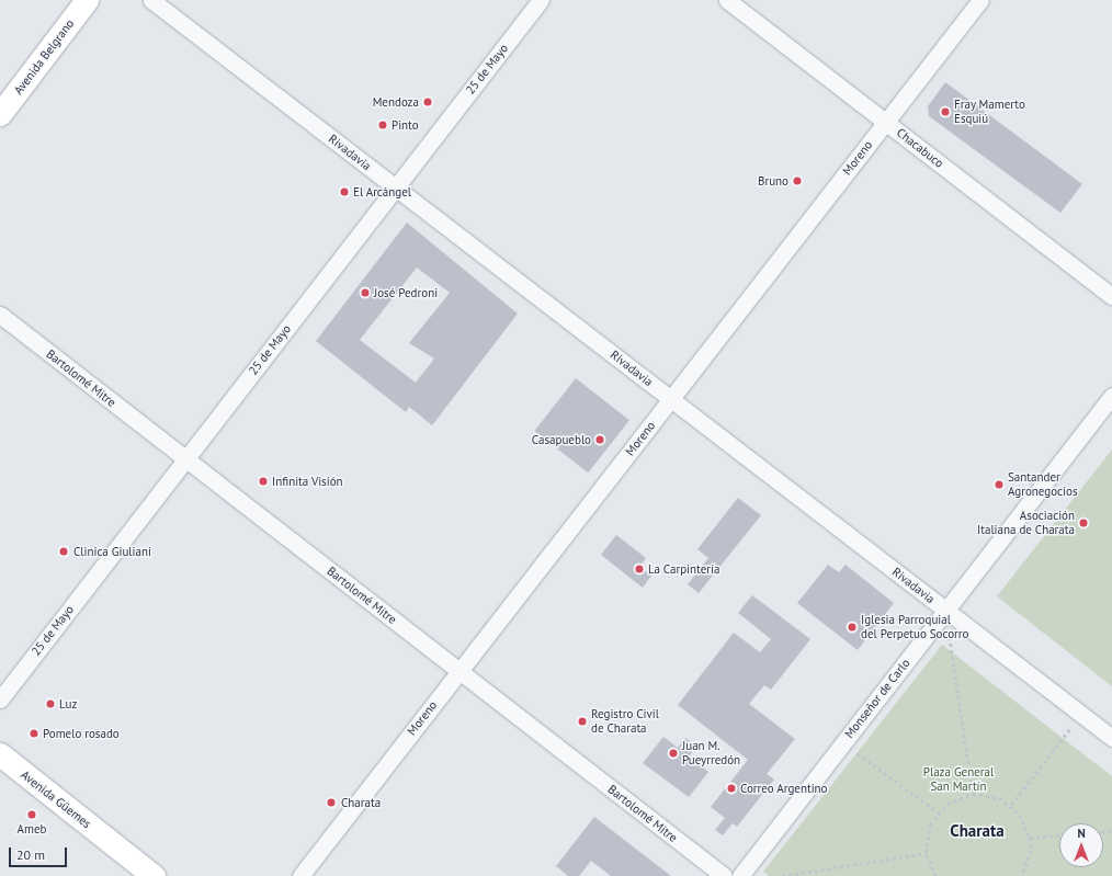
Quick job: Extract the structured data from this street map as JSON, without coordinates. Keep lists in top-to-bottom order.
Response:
{
  "streets": {
    "main road": ["Avenida Belgrano", "Avenida Güemes"],
    "street": [
      "25 de Mayo",
      "Chacabuco",
      "Rivadavia",
      "Moreno",
      "Bartolomé Mitre",
      "Monseñor de Carlo"
    ]
  },
  "crossings": [
    ["25 de Mayo", "Rivadavia"],
    ["25 de Mayo", "Bartolomé Mitre"],
    ["Chacabuco", "Moreno"],
    ["Rivadavia", "Moreno"],
    ["Rivadavia", "Monseñor de Carlo"],
    ["Moreno", "Bartolomé Mitre"]
  ],
  "districts": ["Charata"],
  "parks": ["Plaza General San Martín"],
  "places": [
    "Mendoza",
    "Fray Mamerto Esquiú",
    "Pinto",
    "Bruno",
    "El Arcángel",
    "José Pedroni",
    "Casapueblo",
    "Infinita Visión",
    "Santander Agronegocios",
    "Asociación Italiana de Charata",
    "Clinica Giuliani",
    "La Carpintería",
    "Iglesia Parroquial del Perpetuo Socorro",
    "Luz",
    "Registro Civil de Charata",
    "Pomelo rosado",
    "Juan M. Pueyrredón",
    "Correo Argentino",
    "Charata",
    "Ameb"
  ],
  "scale_bar": "20 m",
  "north": "top"
}
